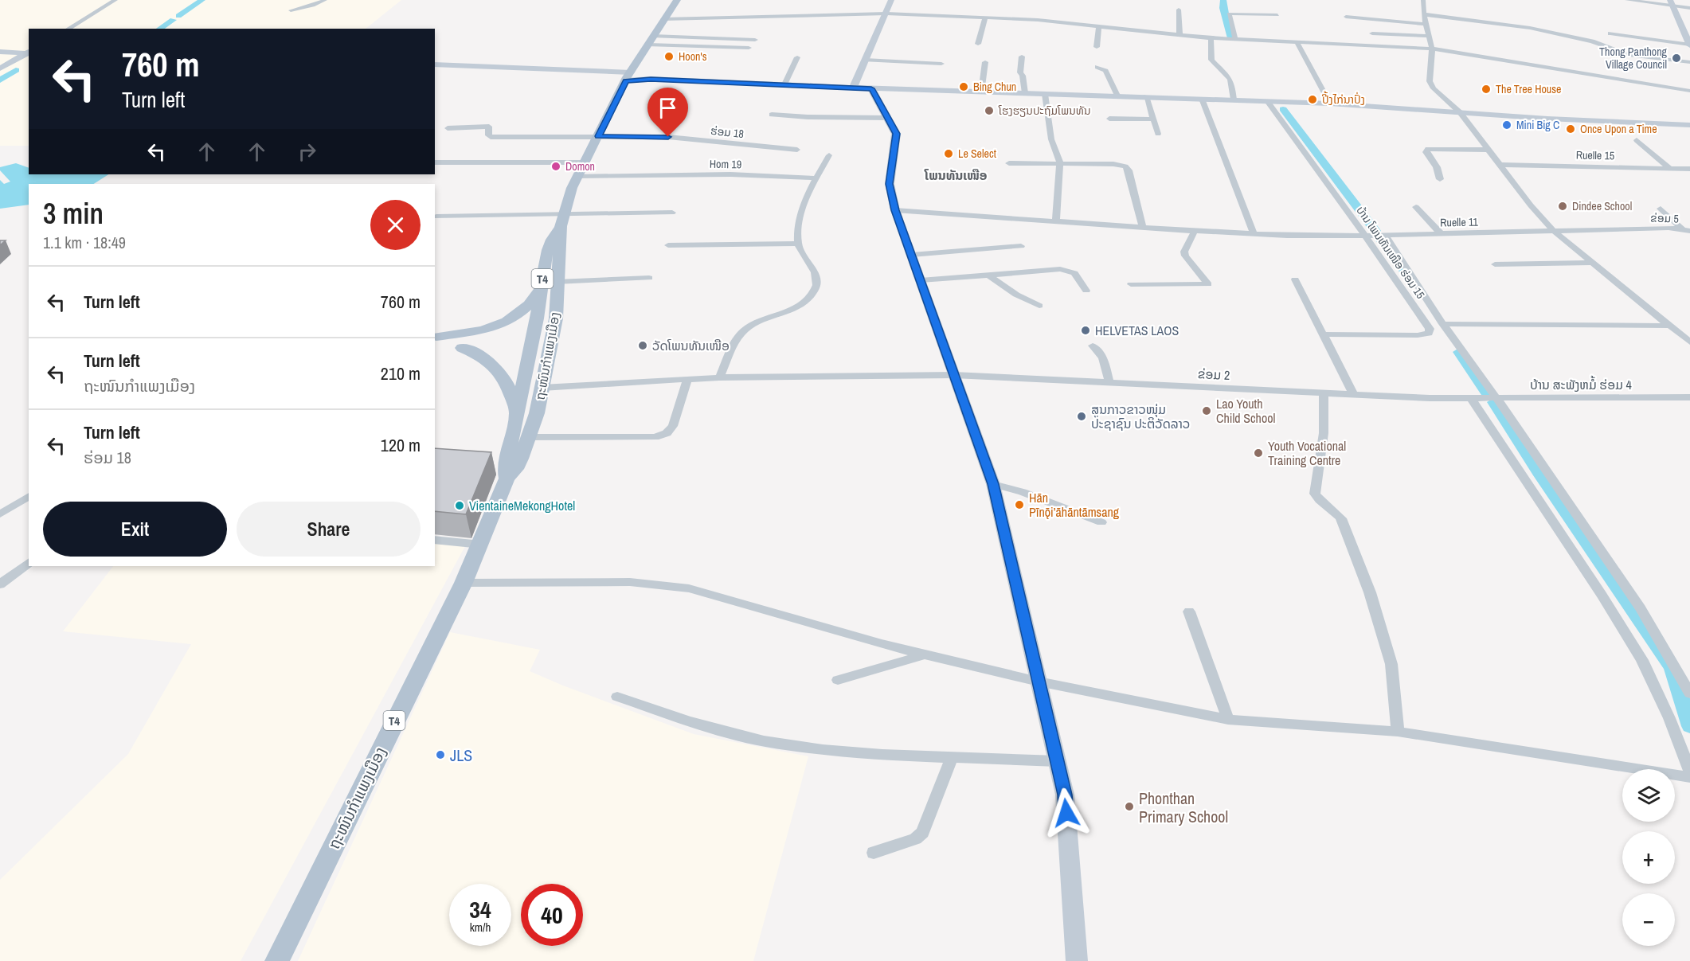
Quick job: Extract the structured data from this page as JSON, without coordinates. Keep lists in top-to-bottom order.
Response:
{
  "streets": {
    "main road": ["T4", "ຖະໜົນກຳແພງເມືອງ"],
    "street": [
      "ຮ່ອມ 18",
      "Ruelle 15",
      "Hom 19",
      "ຂ່ອມ 5",
      "Ruelle 11",
      "ບ້ານ ໂພນທັນເໜືອ ຮ່ອມ 15",
      "ຂ່ອມ 2",
      "ບ້ານ ສະພັງຫມໍ້ ຮ່ອມ 4"
    ]
  },
  "crossings": [
    ["ຮ່ອມ 18", "ຖະໜົນກຳແພງເມືອງ"],
    ["Hom 19", "ຖະໜົນກຳແພງເມືອງ"],
    ["ຂ່ອມ 5", "Ruelle 11"],
    ["Ruelle 11", "ບ້ານ ໂພນທັນເໜືອ ຮ່ອມ 15"],
    ["ຖະໜົນກຳແພງເມືອງ", "ຂ່ອມ 2"],
    ["ຂ່ອມ 2", "ບ້ານ ສະພັງຫມໍ້ ຮ່ອມ 4"]
  ],
  "districts": ["ໂພນທັນເໜືອ"],
  "places": [
    "Hoon's",
    "Thong Panthong Village Council",
    "Bing Chun",
    "The Tree House",
    "ປີ້ງໄກ່ນາປົ່ງ",
    "ໂຮງຮຽນປະຖົມໂພນທັນ",
    "Mini Big C",
    "Once Upon a Time",
    "Le Select",
    "Domon",
    "Dindee School",
    "HELVETAS LAOS",
    "ວັດໂພນທັນເໜືອ",
    "Lao Youth Child School",
    "ສູນກາວຂາວໜຸ່ມ ປະຊາຊົນ ປະຕິວັດລາວ",
    "Youth Vocational Training Centre",
    "Hān Pīnǭi’āhāntāmsang",
    "VientaineMekongHotel",
    "JLS",
    "Phonthan Primary School"
  ],
  "page": {
    "turn": ["760 m", "Turn left"],
    "heading": ["3 min", "1.1 km · 18:49"],
    "list": [
      {
        "name": "Turn left",
        "value": "760 m"
      },
      {
        "name": "Turn left",
        "note": "ຖະໜົນກຳແພງເມືອງ",
        "value": "210 m"
      },
      {
        "name": "Turn left",
        "note": "ຮ່ອມ 18",
        "value": "120 m"
      }
    ],
    "buttons": ["Exit", "Share"],
    "map_buttons": ["+", "−"],
    "speed": "34 km/h",
    "limit": "40"
  }
}
